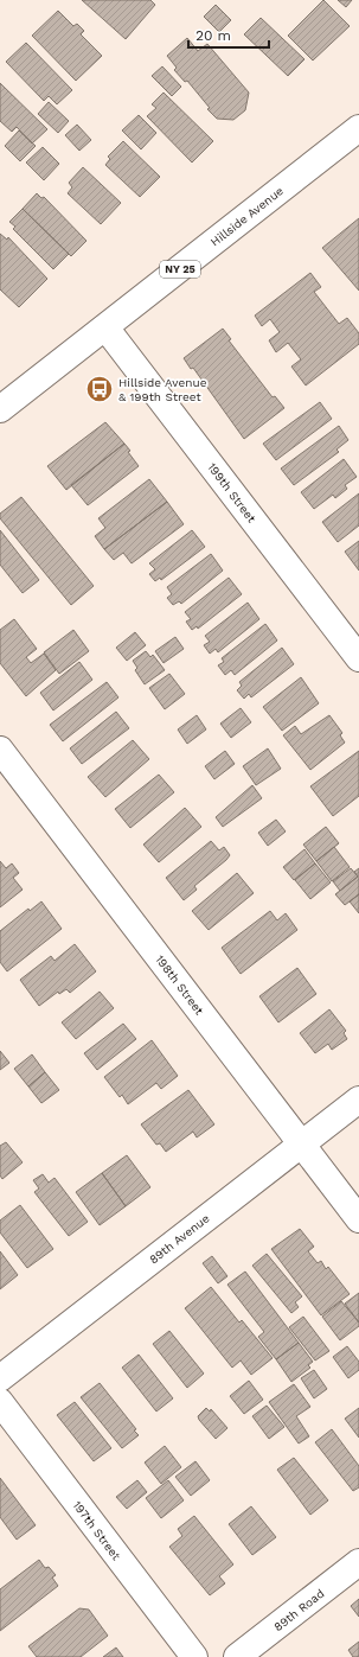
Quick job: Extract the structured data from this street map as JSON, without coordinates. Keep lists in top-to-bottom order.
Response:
{
  "streets": {
    "street": [
      "Hillside Avenue",
      "NY 25",
      "199th Street",
      "198th Street",
      "89th Avenue",
      "197th Street",
      "89th Road"
    ]
  },
  "crossings": [
    ["Hillside Avenue", "199th Street"],
    ["198th Street", "89th Avenue"]
  ],
  "places": {
    "bus stop": ["Hillside Avenue & 199th Street"]
  },
  "scale_bar": "20 m"
}
